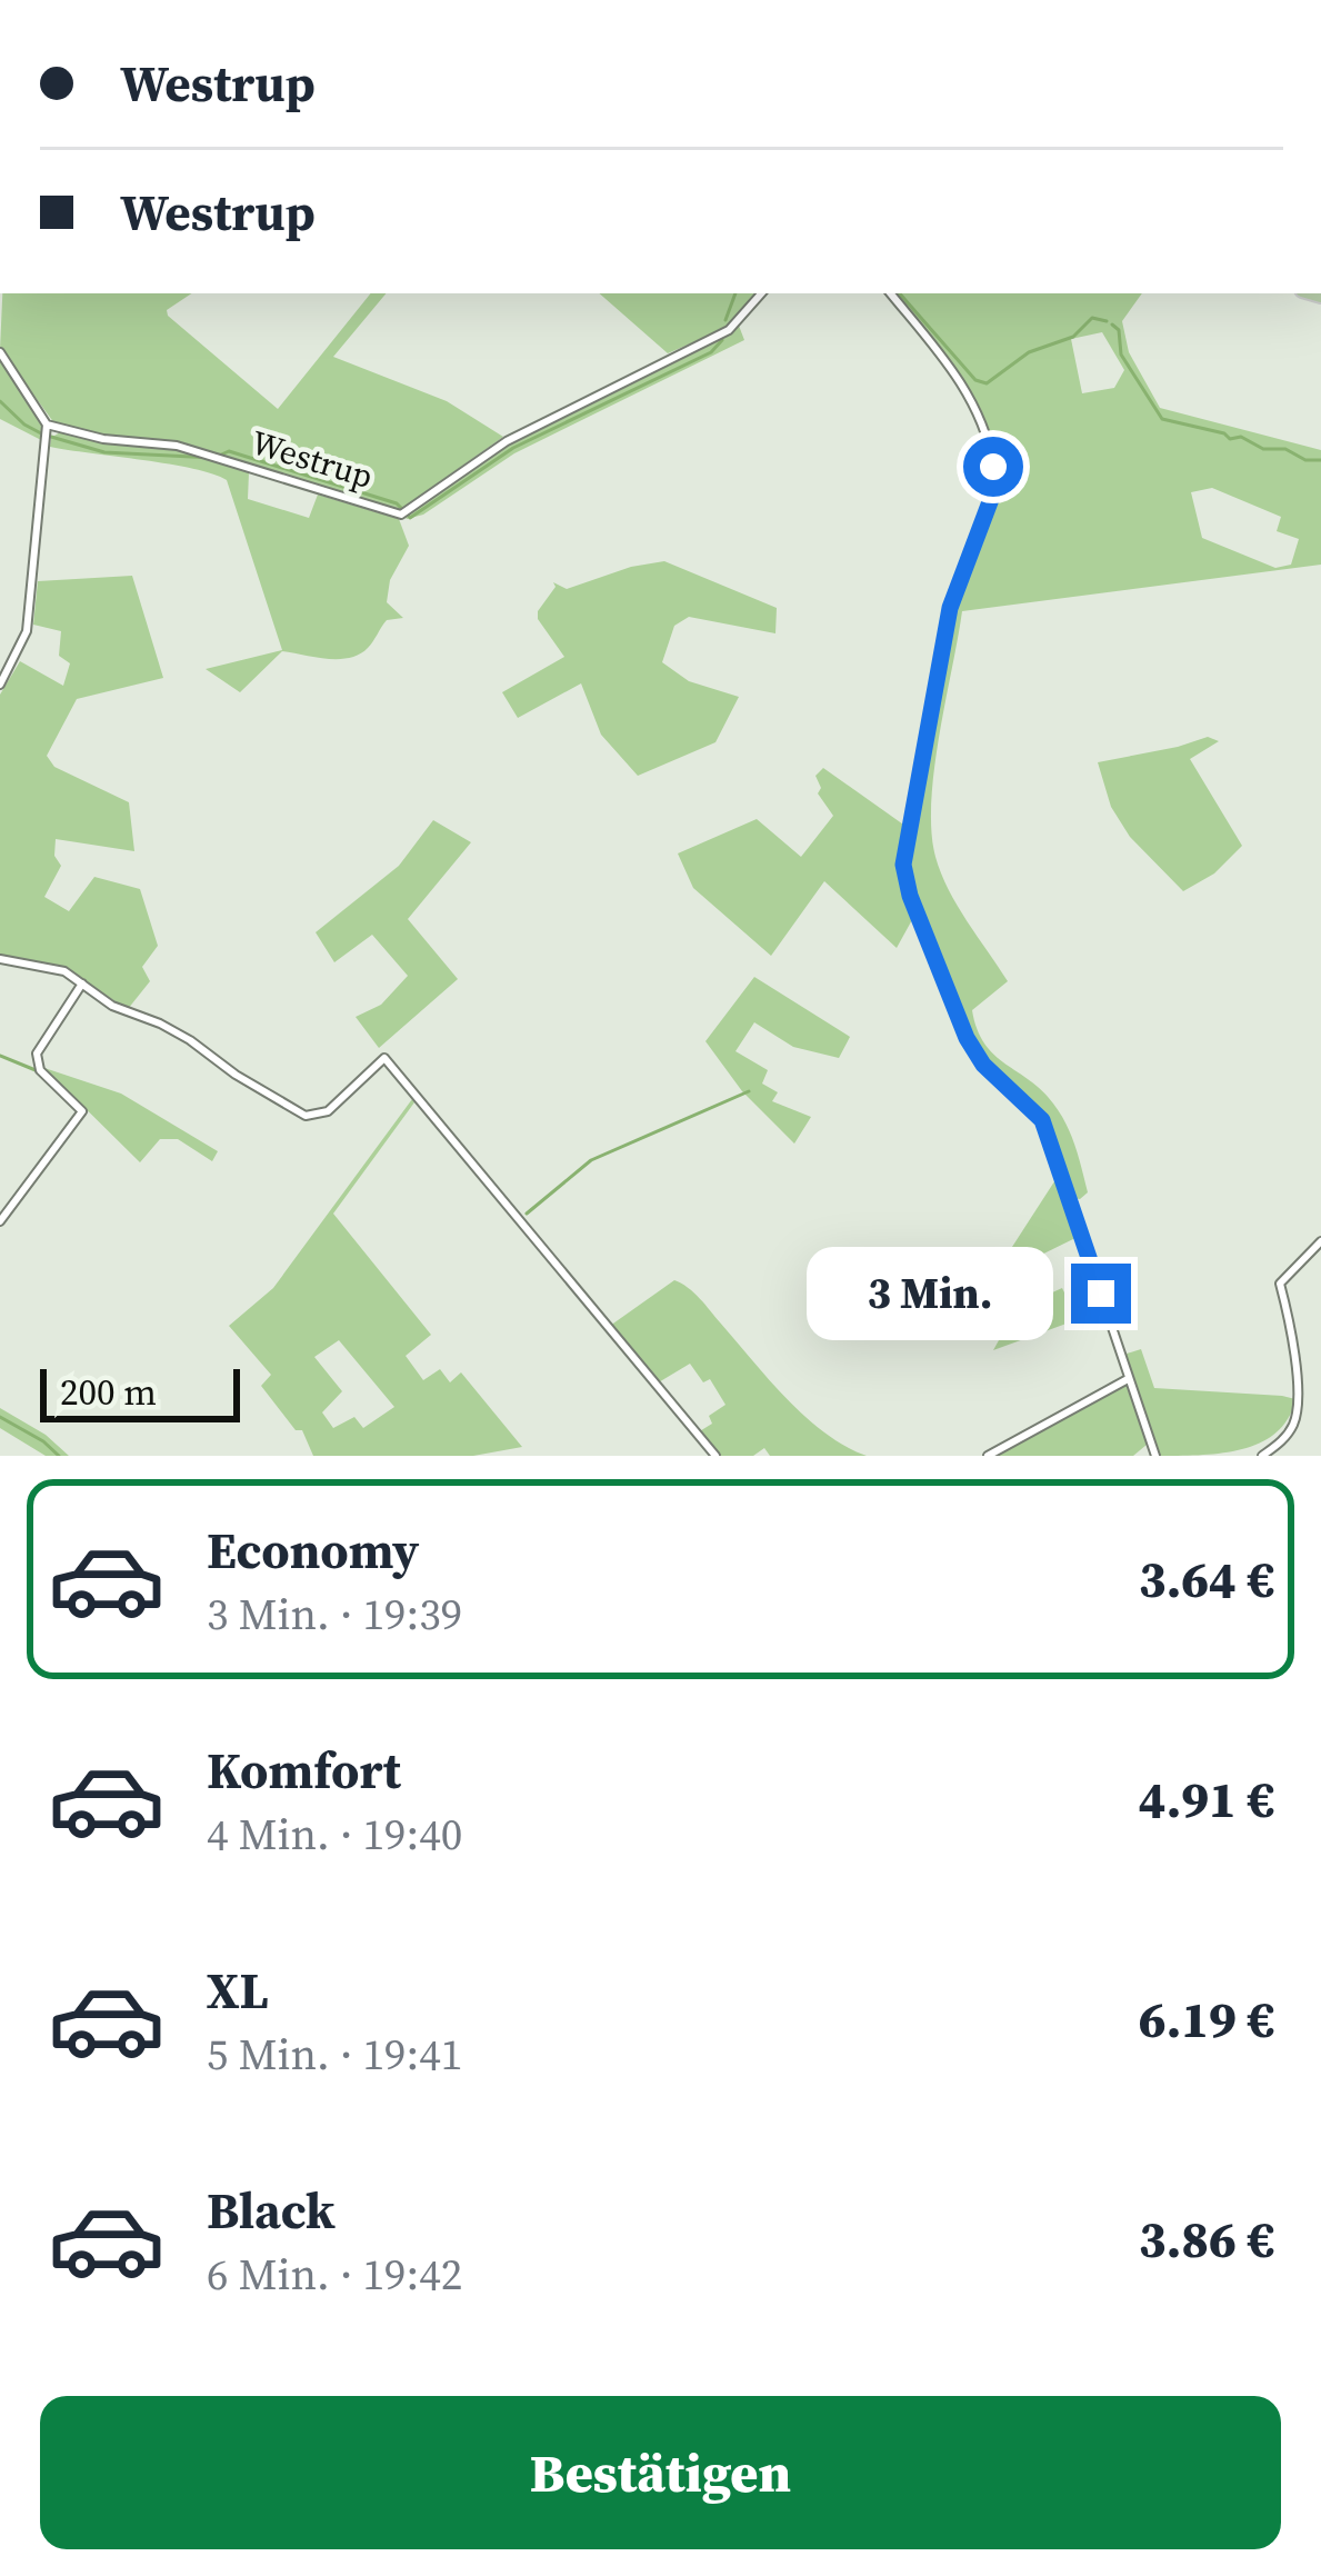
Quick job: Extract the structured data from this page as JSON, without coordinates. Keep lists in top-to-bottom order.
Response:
{
  "streets": {
    "street": ["Westrup"]
  },
  "scale_bar": "200 m",
  "page": {
    "banner": ["Westrup", "Westrup"],
    "bubble": "3 Min.",
    "scale": "200 m",
    "list": [
      {
        "name": "Economy",
        "note": "3 Min. · 19:39",
        "value": "3.64 €"
      },
      {
        "name": "Komfort",
        "note": "4 Min. · 19:40",
        "value": "4.91 €"
      },
      {
        "name": "XL",
        "note": "5 Min. · 19:41",
        "value": "6.19 €"
      },
      {
        "name": "Black",
        "note": "6 Min. · 19:42",
        "value": "3.86 €"
      }
    ],
    "buttons": "Bestätigen"
  }
}
